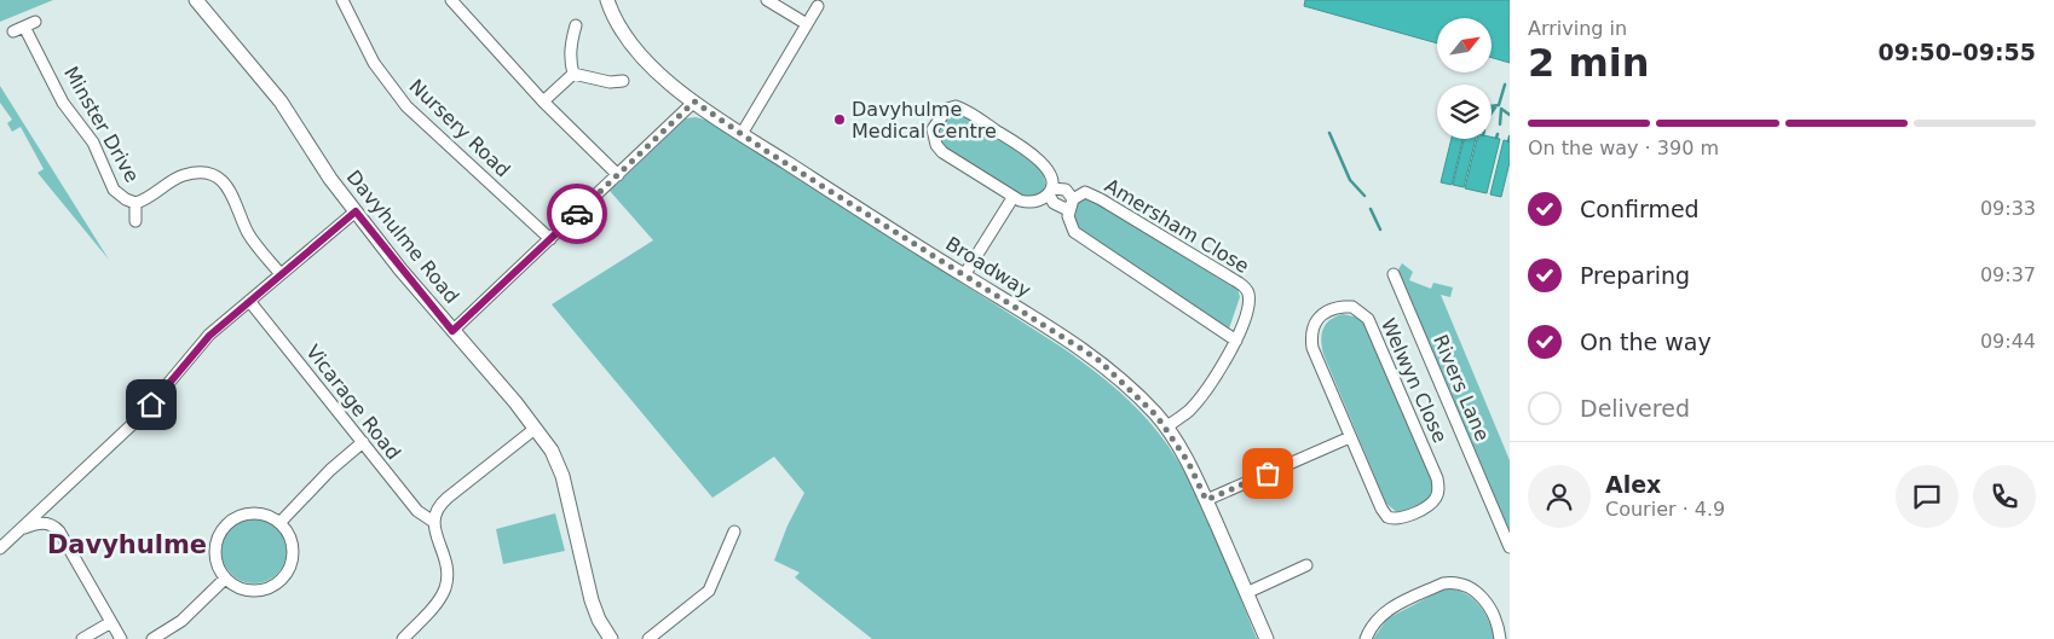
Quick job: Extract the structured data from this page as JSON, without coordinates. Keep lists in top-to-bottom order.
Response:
{
  "streets": {
    "street": [
      "Minster Drive",
      "Nursery Road",
      "Amersham Close",
      "Davyhulme Road",
      "Broadway",
      "Welwyn Close",
      "Rivers Lane",
      "Vicarage Road"
    ]
  },
  "crossings": [
    ["Amersham Close", "Broadway"]
  ],
  "districts": ["Davyhulme"],
  "places": ["Davyhulme Medical Centre"],
  "north": "top right",
  "page": {
    "heading": ["2 min", "Arriving in", "09:50–09:55"],
    "panel": ["Alex", "Courier · 4.9"],
    "bar": "On the way · 390 m",
    "list": [
      ["Confirmed", "09:33"],
      ["Preparing", "09:37"],
      ["On the way", "09:44"],
      "Delivered"
    ]
  }
}
